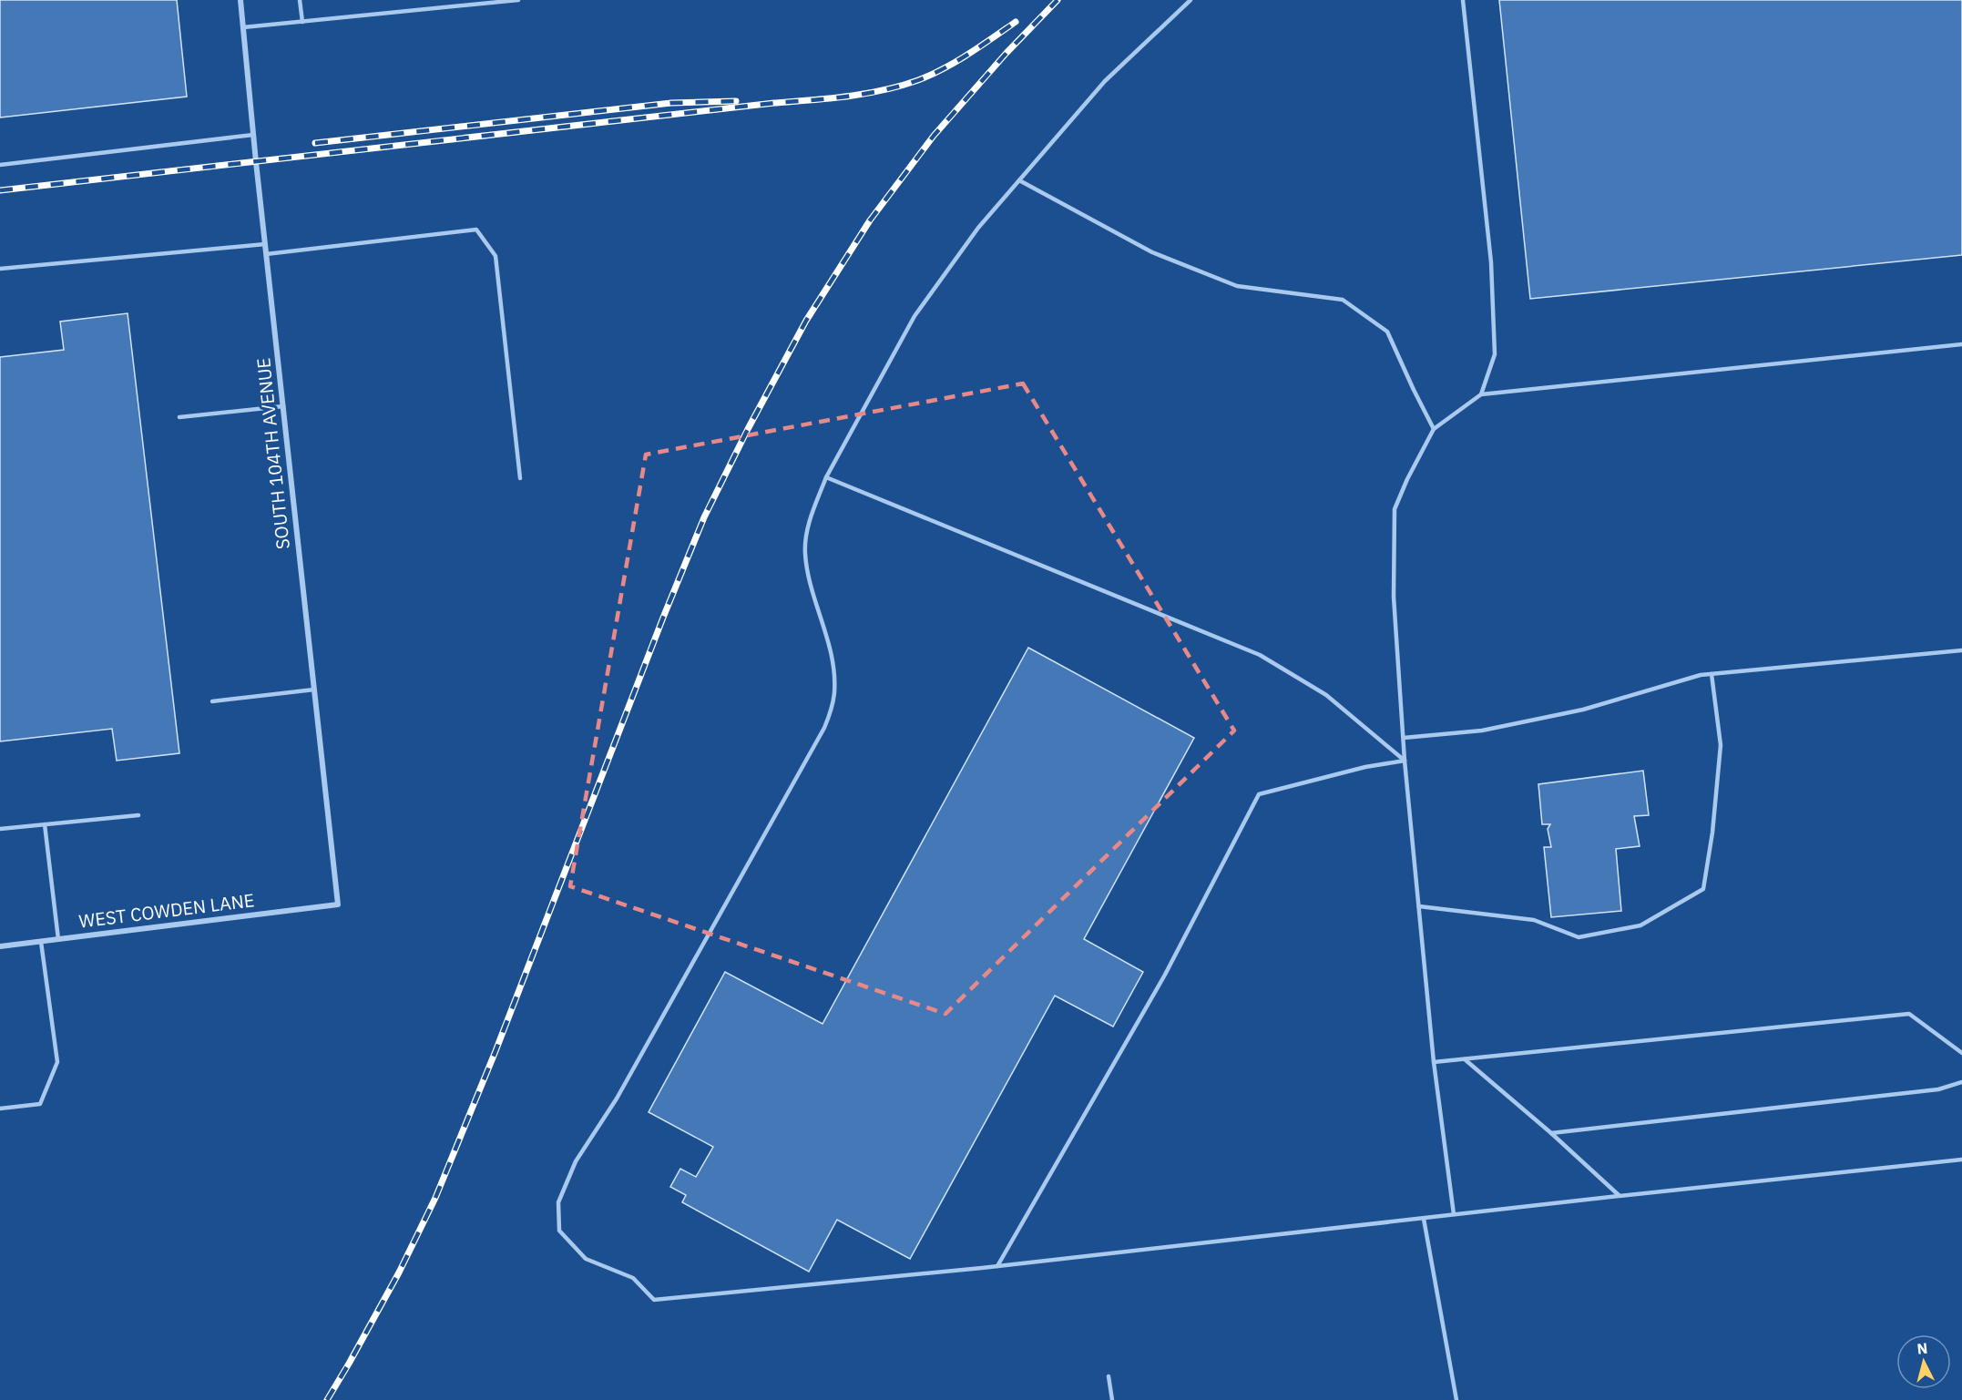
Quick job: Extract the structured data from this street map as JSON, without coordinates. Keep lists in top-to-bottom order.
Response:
{
  "streets": {
    "street": ["SOUTH 104TH AVENUE", "WEST COWDEN LANE"]
  },
  "crossings": [
    ["SOUTH 104TH AVENUE", "WEST COWDEN LANE"]
  ],
  "north": "top"
}
